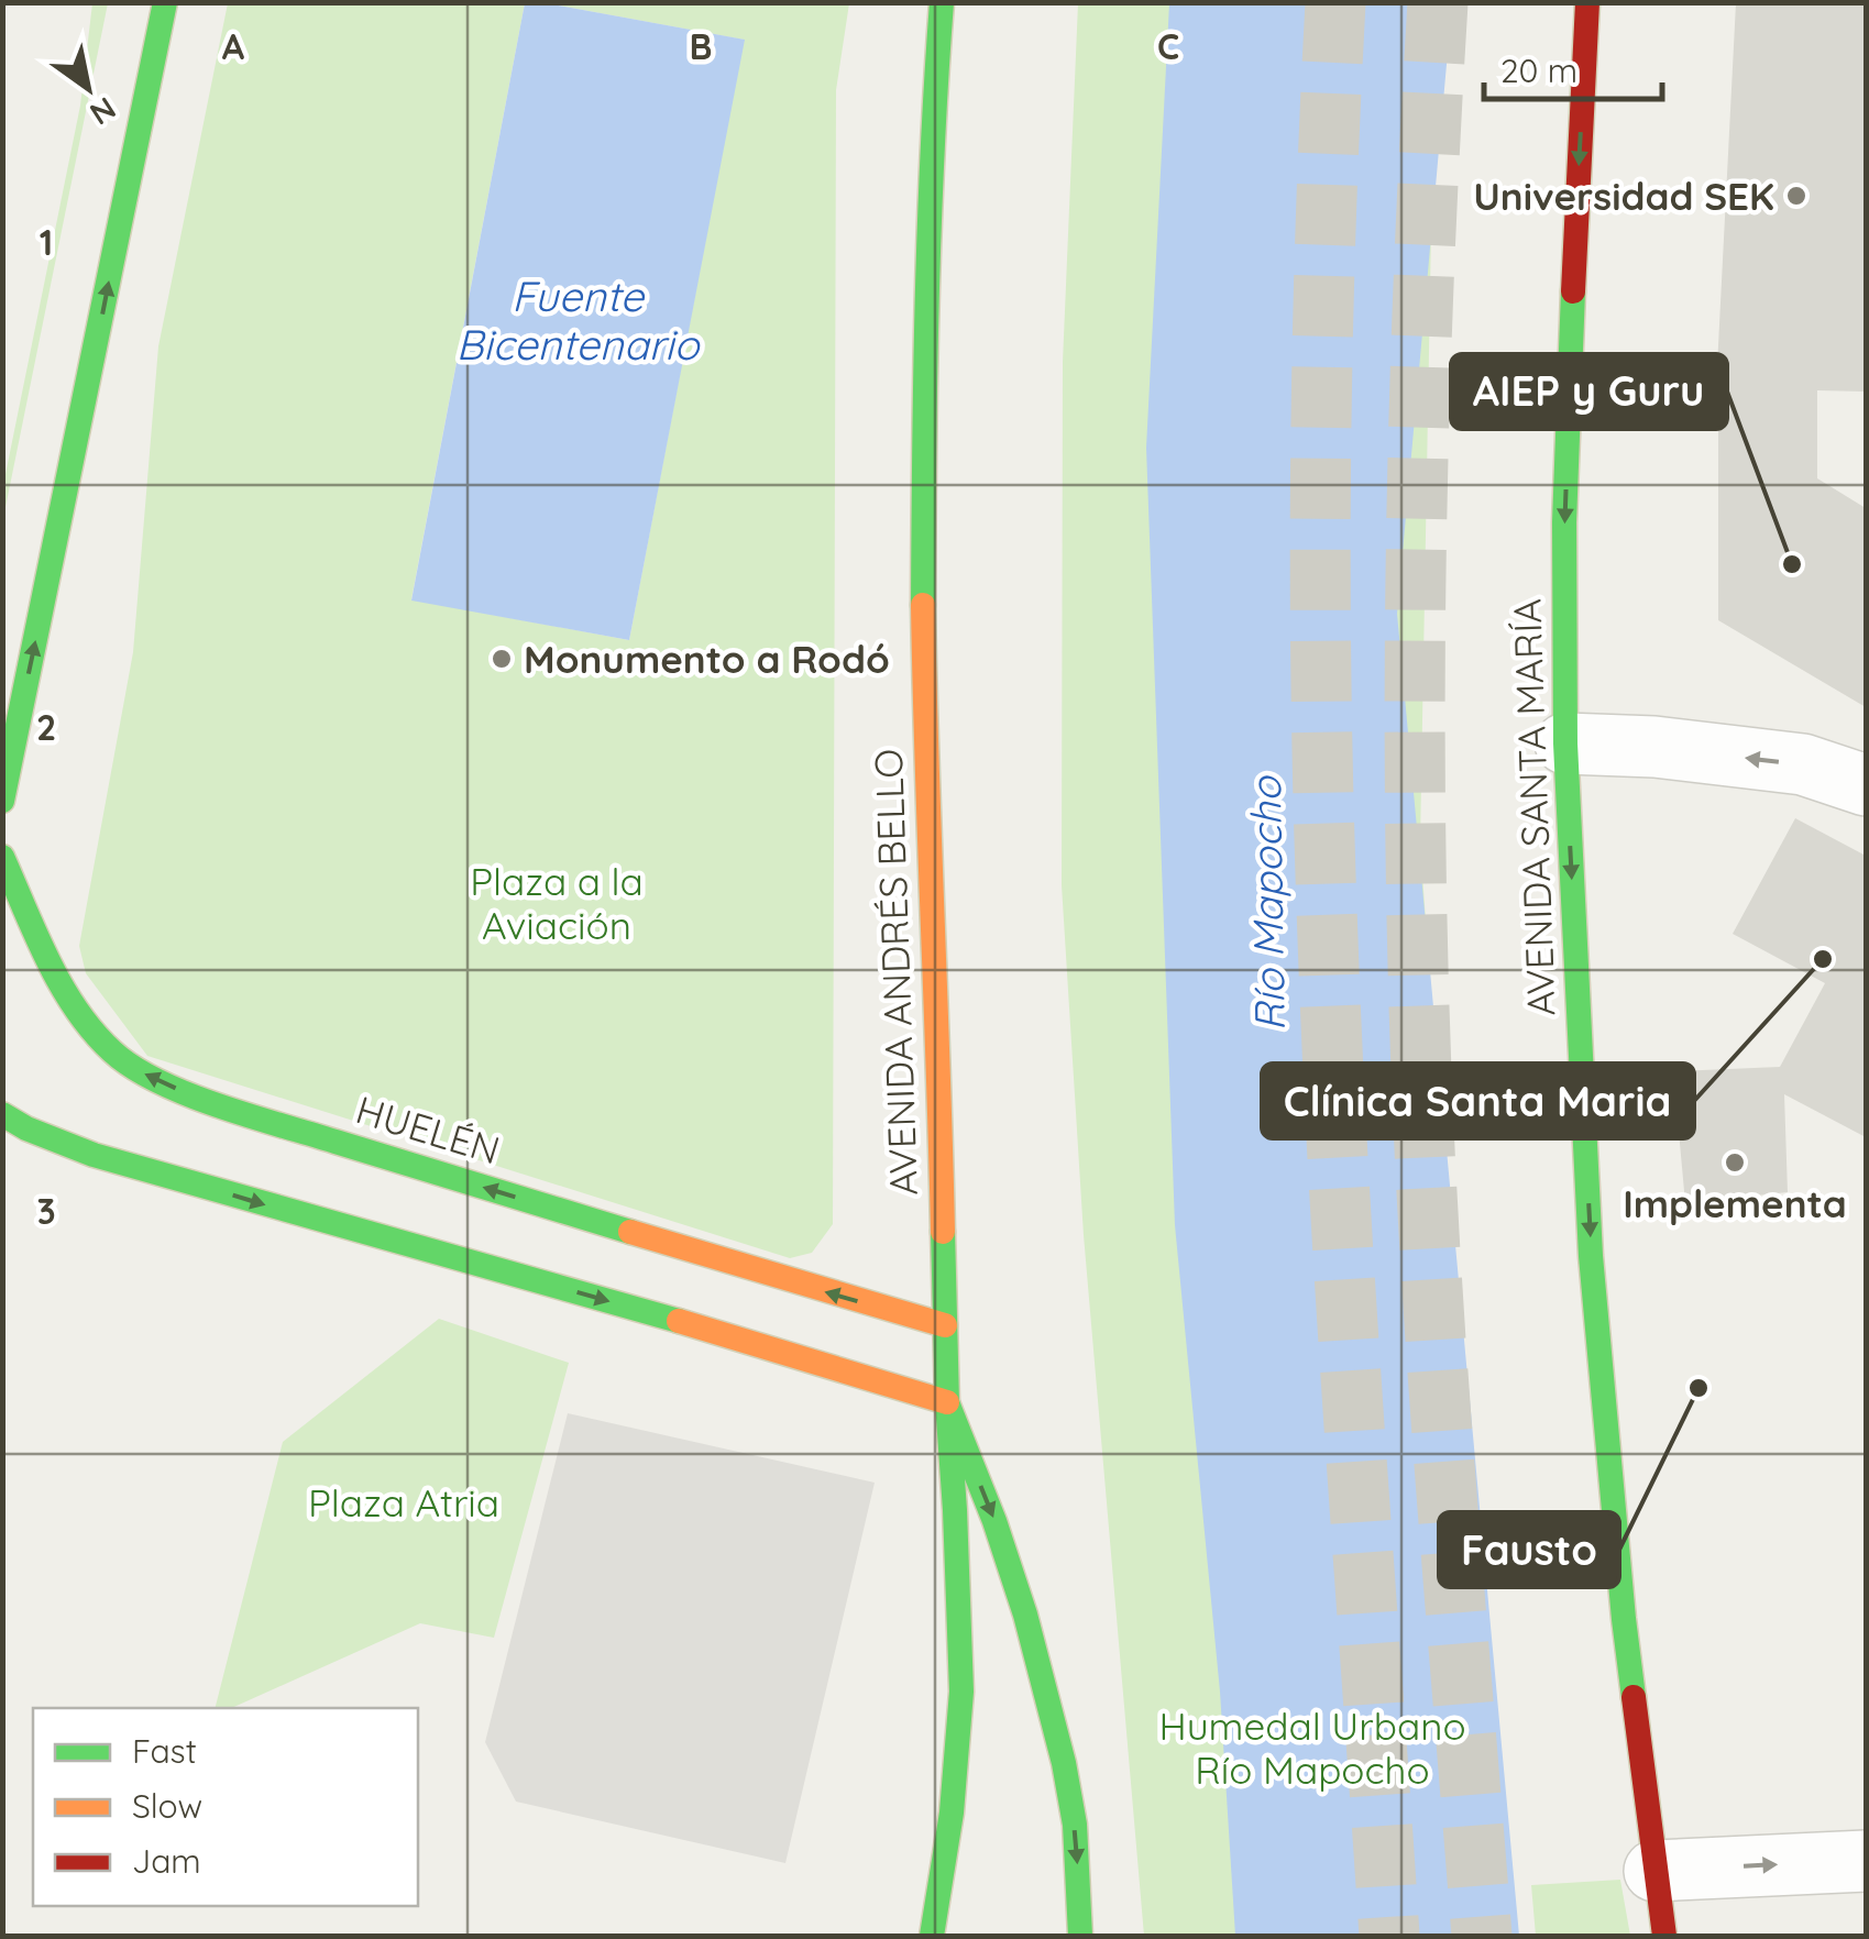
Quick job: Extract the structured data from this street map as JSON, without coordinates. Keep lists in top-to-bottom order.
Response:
{
  "streets": {
    "main road": ["AVENIDA SANTA MARÍA", "AVENIDA ANDRÉS BELLO", "HUELÉN"]
  },
  "crossings": [
    ["AVENIDA ANDRÉS BELLO", "HUELÉN"]
  ],
  "one_way": ["AVENIDA SANTA MARÍA"],
  "water": ["Fuente Bicentenario", "Río Mapocho"],
  "parks": ["Plaza a la Aviación", "Plaza Atria", "Humedal Urbano Río Mapocho"],
  "places": [
    "Universidad SEK",
    "AIEP y Guru",
    "Monumento a Rodó",
    "Clínica Santa Maria",
    "Implementa",
    "Fausto"
  ],
  "legend": ["Fast", "Slow", "Jam"],
  "scale_bar": "20 m",
  "north": "bottom right",
  "grid": {
    "columns": ["A", "B", "C"],
    "rows": ["1", "2", "3"]
  }
}
